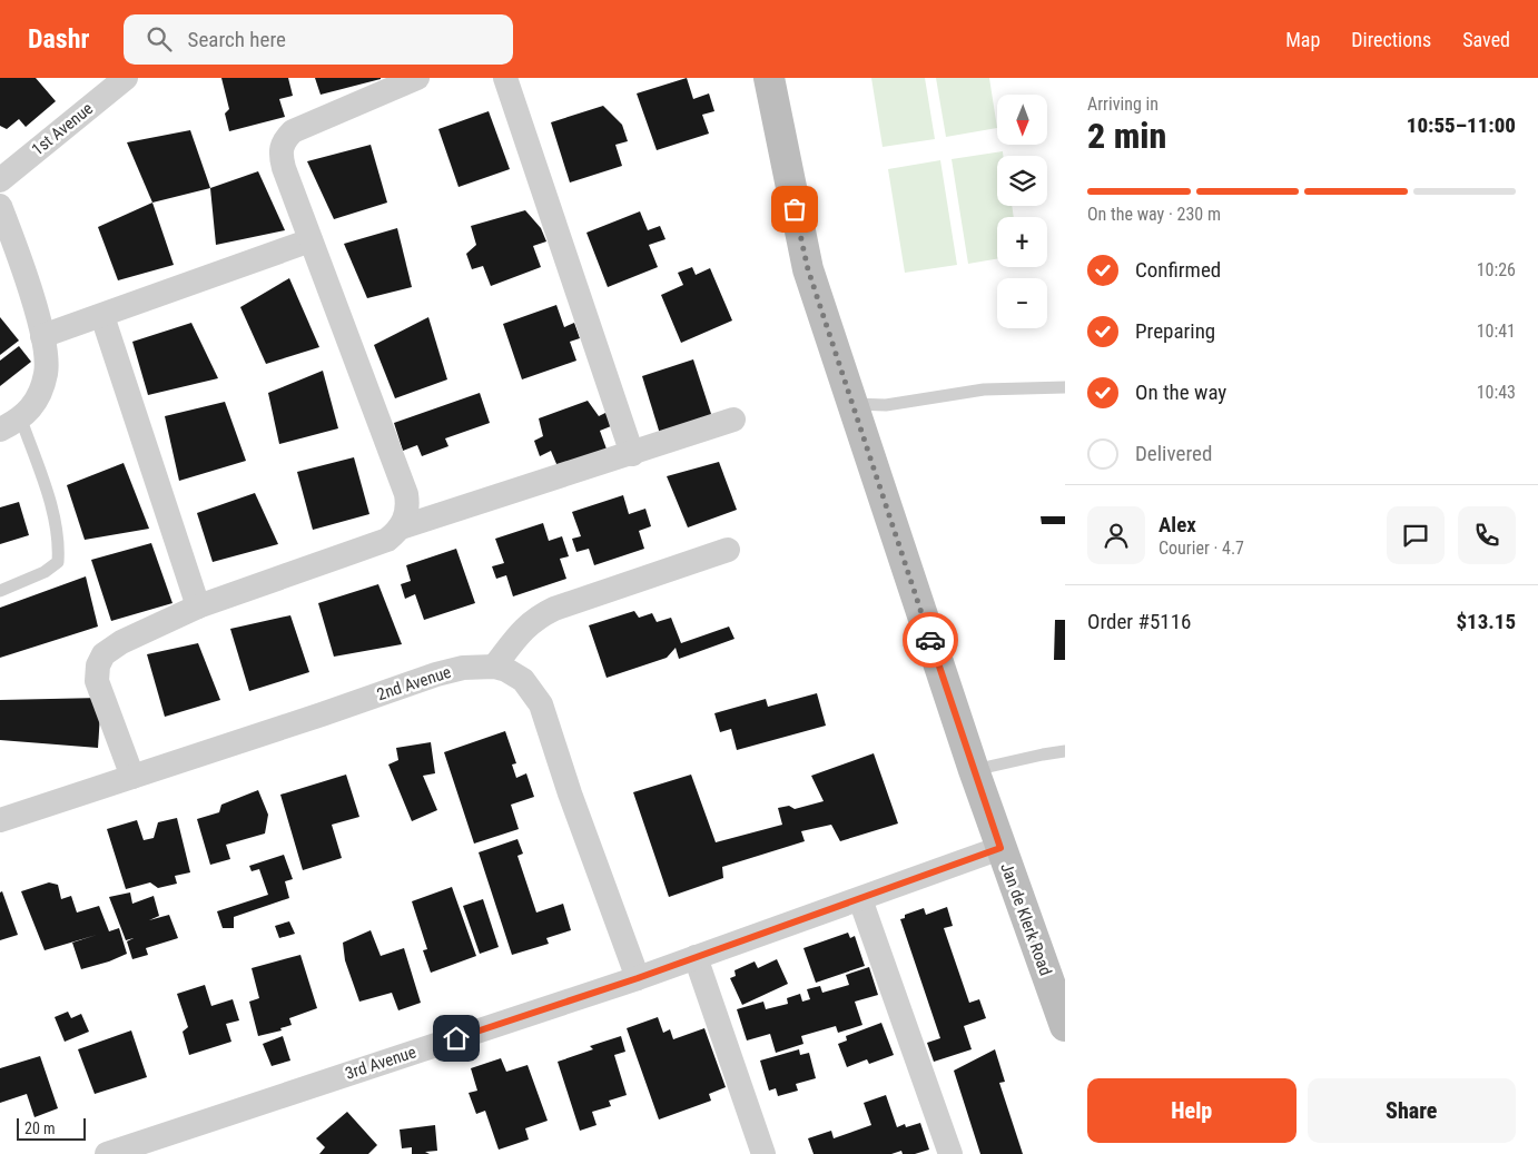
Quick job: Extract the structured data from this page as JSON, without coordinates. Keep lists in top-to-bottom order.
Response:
{
  "streets": {
    "street": [
      "1st Avenue",
      "2nd Avenue",
      "Jan de Klerk Road",
      "3rd Avenue"
    ]
  },
  "crossings": [
    ["2nd Avenue", "3rd Avenue"],
    ["Jan de Klerk Road", "3rd Avenue"]
  ],
  "scale_bar": "20 m",
  "north": "bottom",
  "page": {
    "header": "Dashr",
    "search": "Search here",
    "nav": ["Map", "Directions", "Saved"],
    "heading": ["2 min", "Arriving in", "10:55–11:00"],
    "panel": [
      "Alex",
      "Courier · 4.7",
      "Order #5116",
      "$13.15"
    ],
    "map_buttons": ["+", "−"],
    "bar": "On the way · 230 m",
    "list": [
      ["Confirmed", "10:26"],
      ["Preparing", "10:41"],
      ["On the way", "10:43"],
      "Delivered"
    ],
    "buttons": ["Help", "Share"],
    "scale": "20 m"
  }
}
